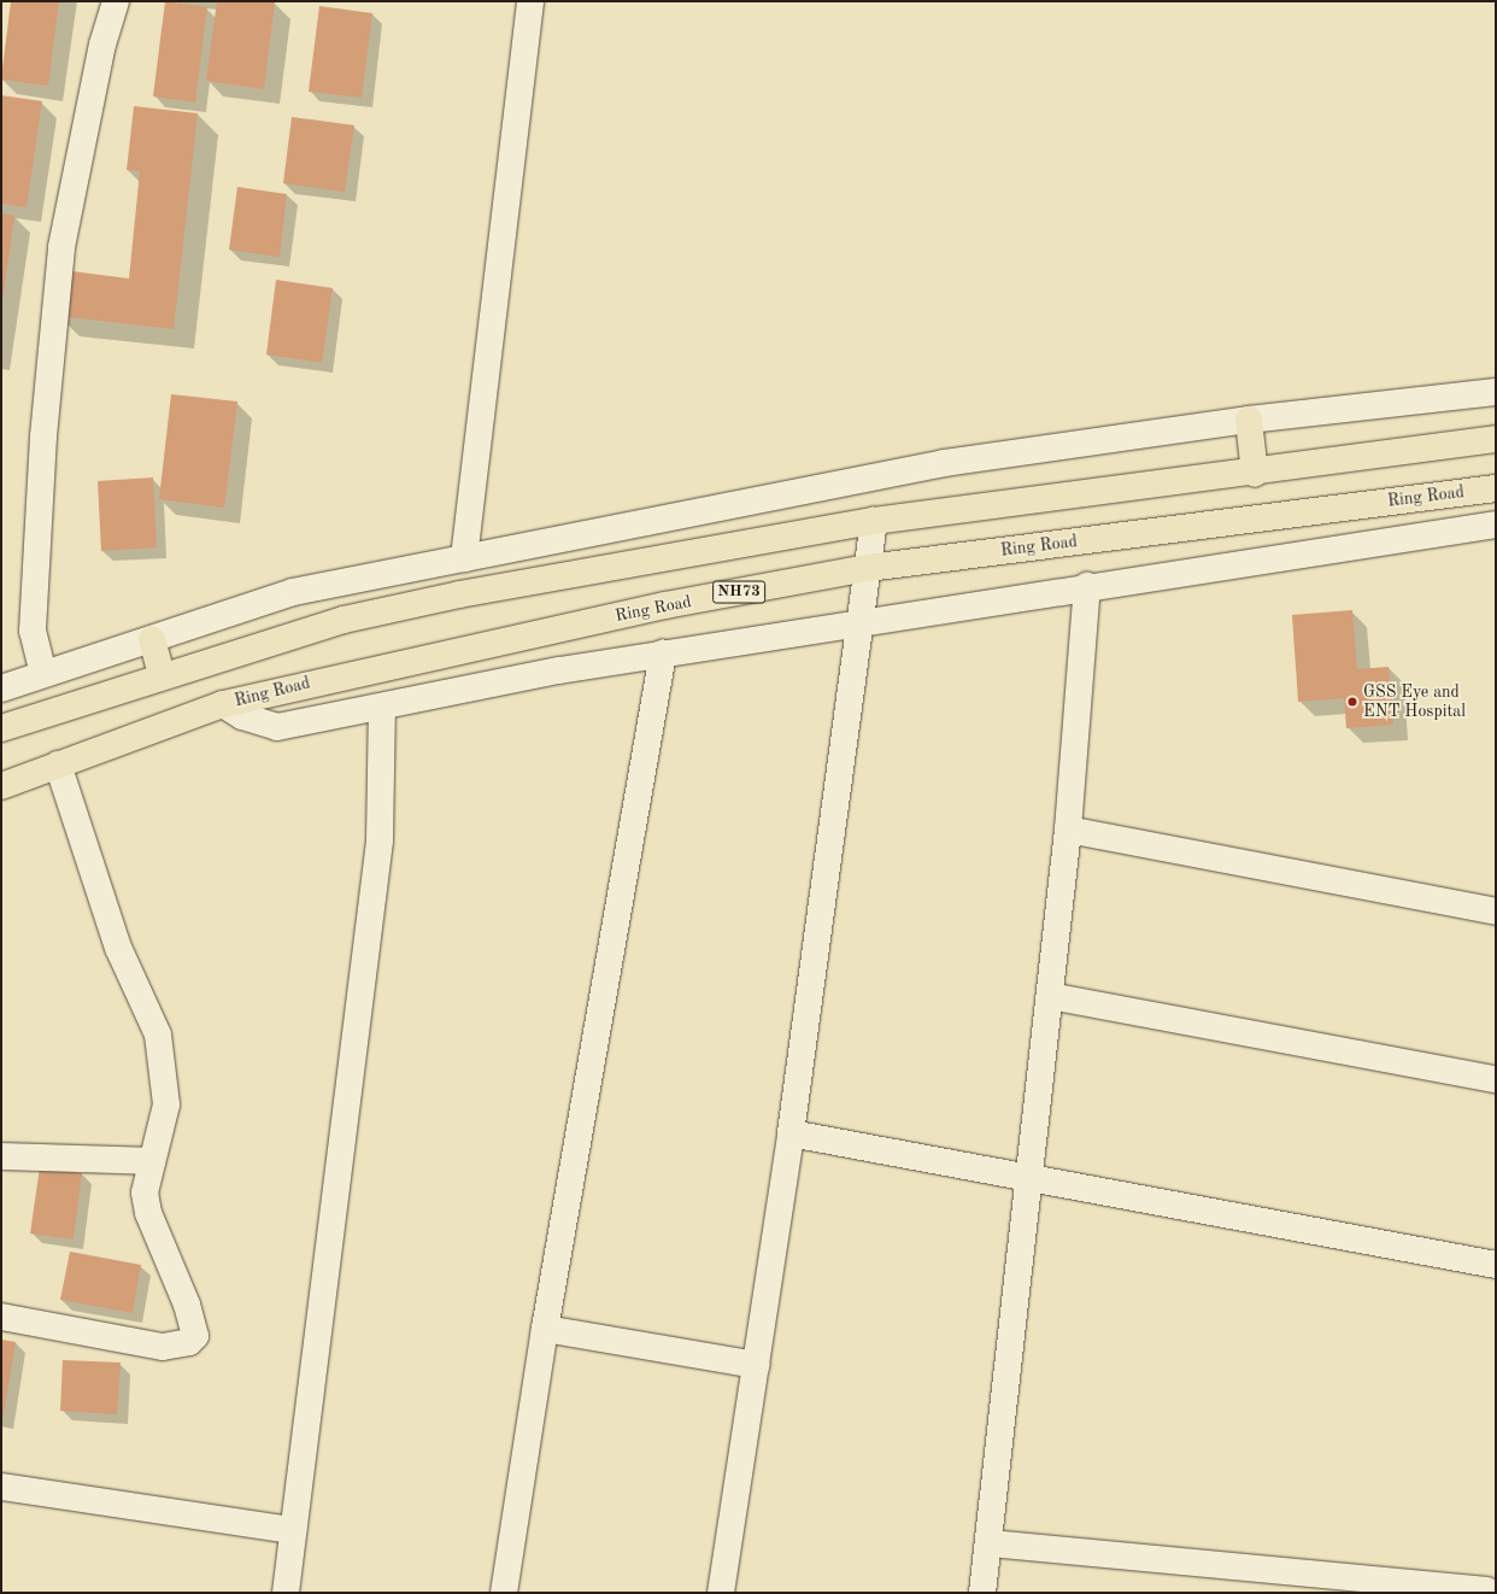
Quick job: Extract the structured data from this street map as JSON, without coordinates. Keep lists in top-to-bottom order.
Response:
{
  "streets": {
    "highway": ["Ring Road", "NH73"]
  },
  "places": ["GSS Eye and ENT Hospital"]
}
